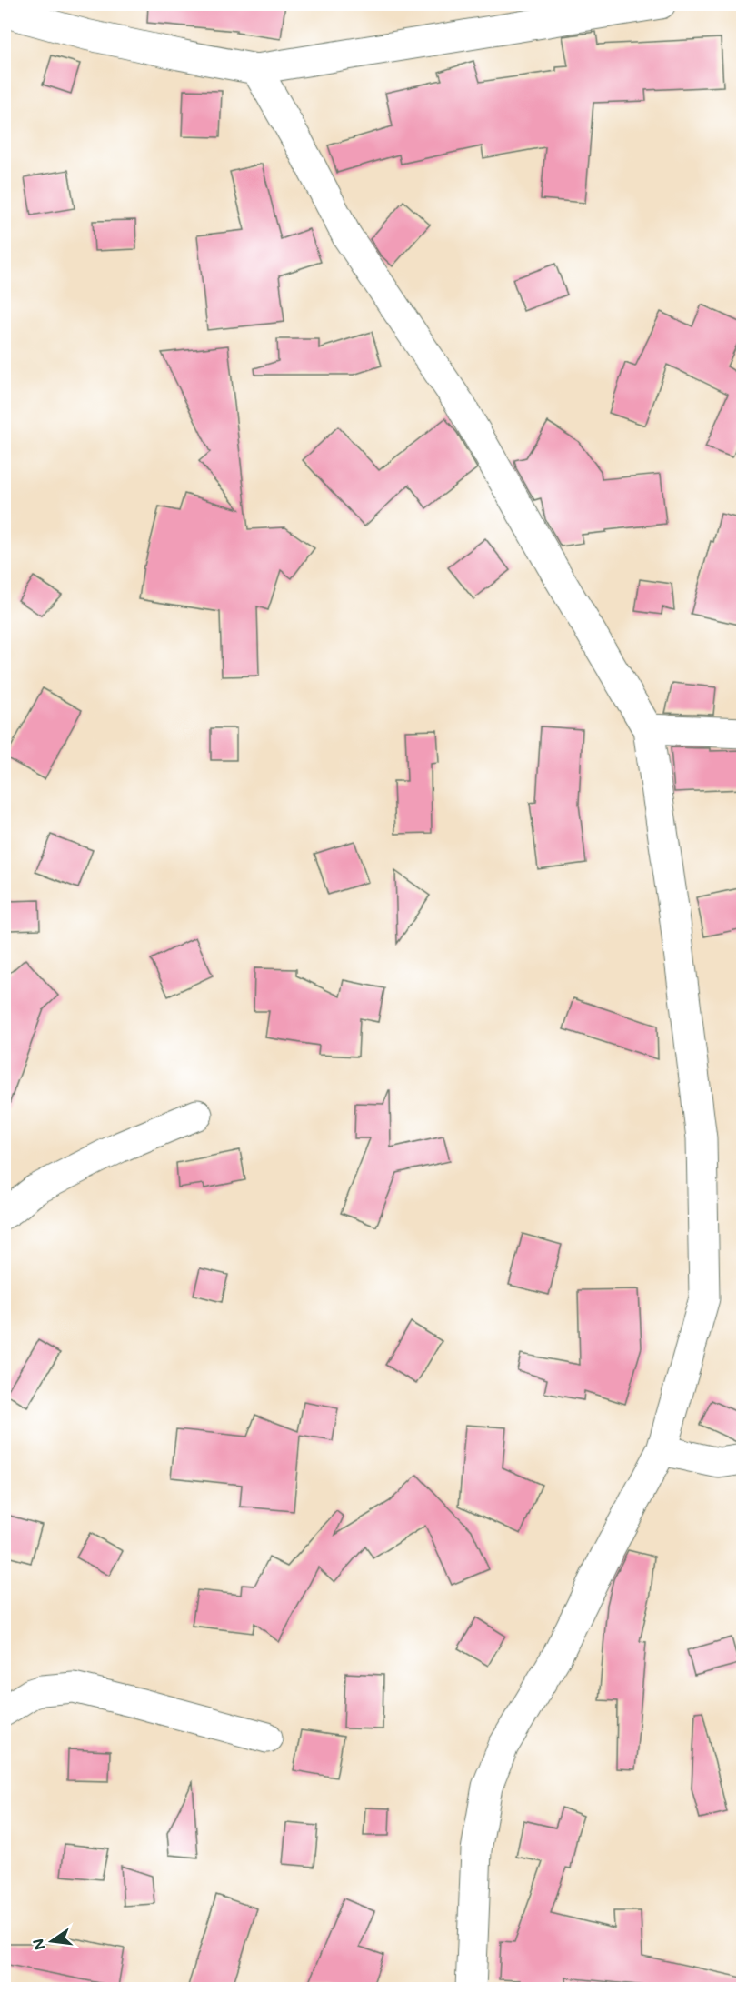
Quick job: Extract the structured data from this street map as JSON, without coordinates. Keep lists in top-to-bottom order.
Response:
{
  "north": "left"
}
